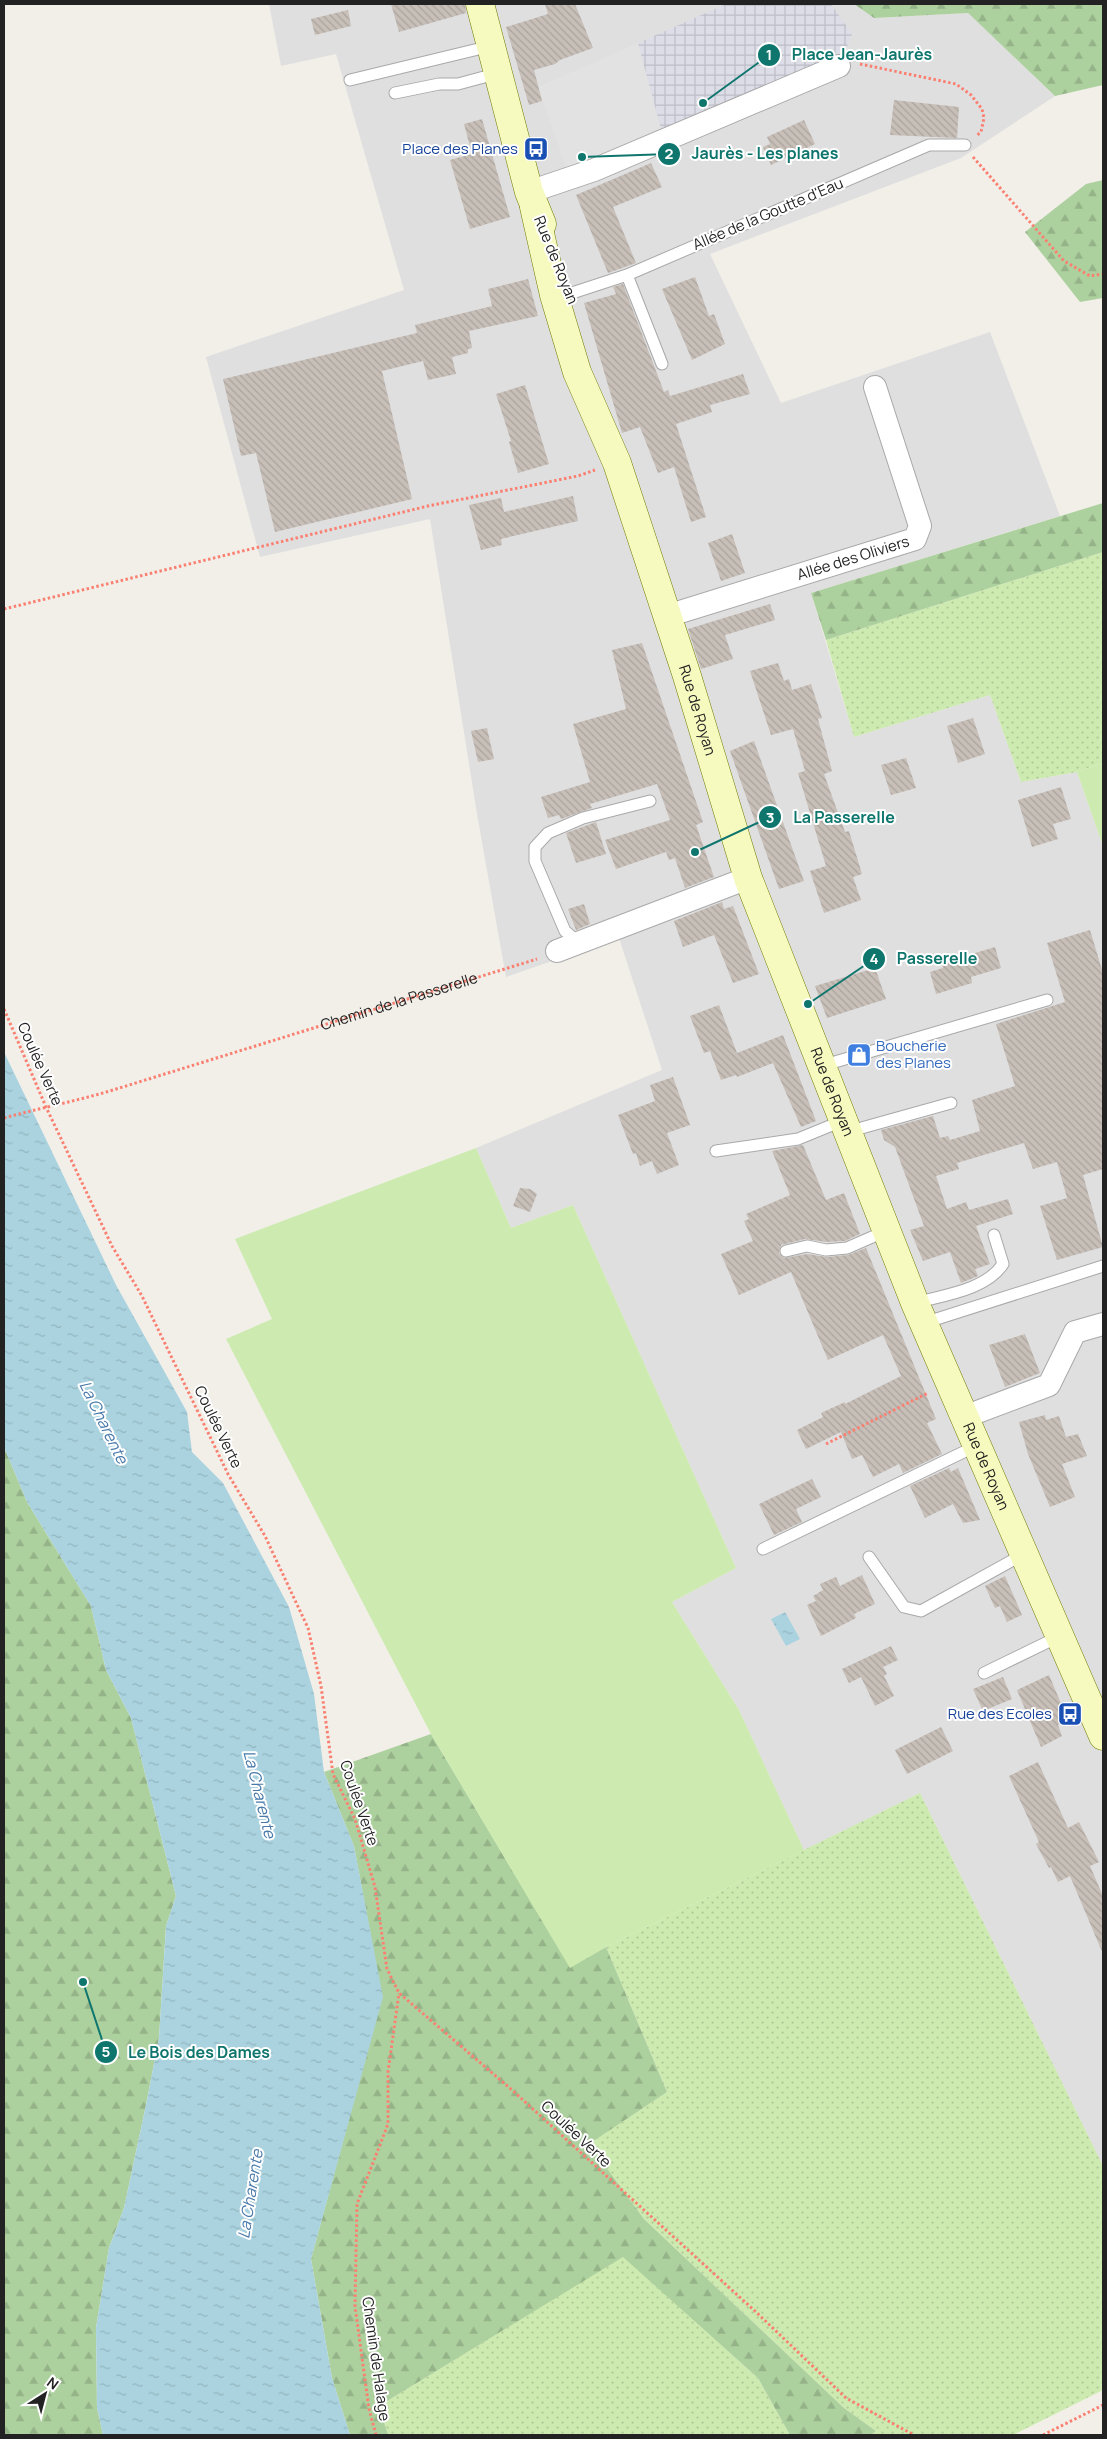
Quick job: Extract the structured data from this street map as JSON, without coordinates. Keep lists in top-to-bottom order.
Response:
{
  "streets": {
    "main road": ["Rue de Royan"],
    "street": ["Allée des Oliviers"],
    "lane": ["Allée de la Goutte d'Eau"],
    "path": ["Chemin de la Passerelle", "Coulée Verte", "Chemin de Halage"]
  },
  "crossings": [
    ["Allée de la Goutte d'Eau", "Rue de Royan"],
    ["Rue de Royan", "Allée des Oliviers"],
    ["Chemin de la Passerelle", "Coulée Verte"],
    ["Coulée Verte", "Chemin de Halage"]
  ],
  "water": ["La Charente"],
  "places": {
    "other": [
      "Place Jean-Jaurès",
      "Jaurès - Les planes",
      "La Passerelle",
      "Passerelle",
      "Le Bois des Dames"
    ],
    "bus stop": ["Place des Planes", "Rue des Ecoles"],
    "shop": ["Boucherie des Planes"]
  },
  "north": "top right"
}
